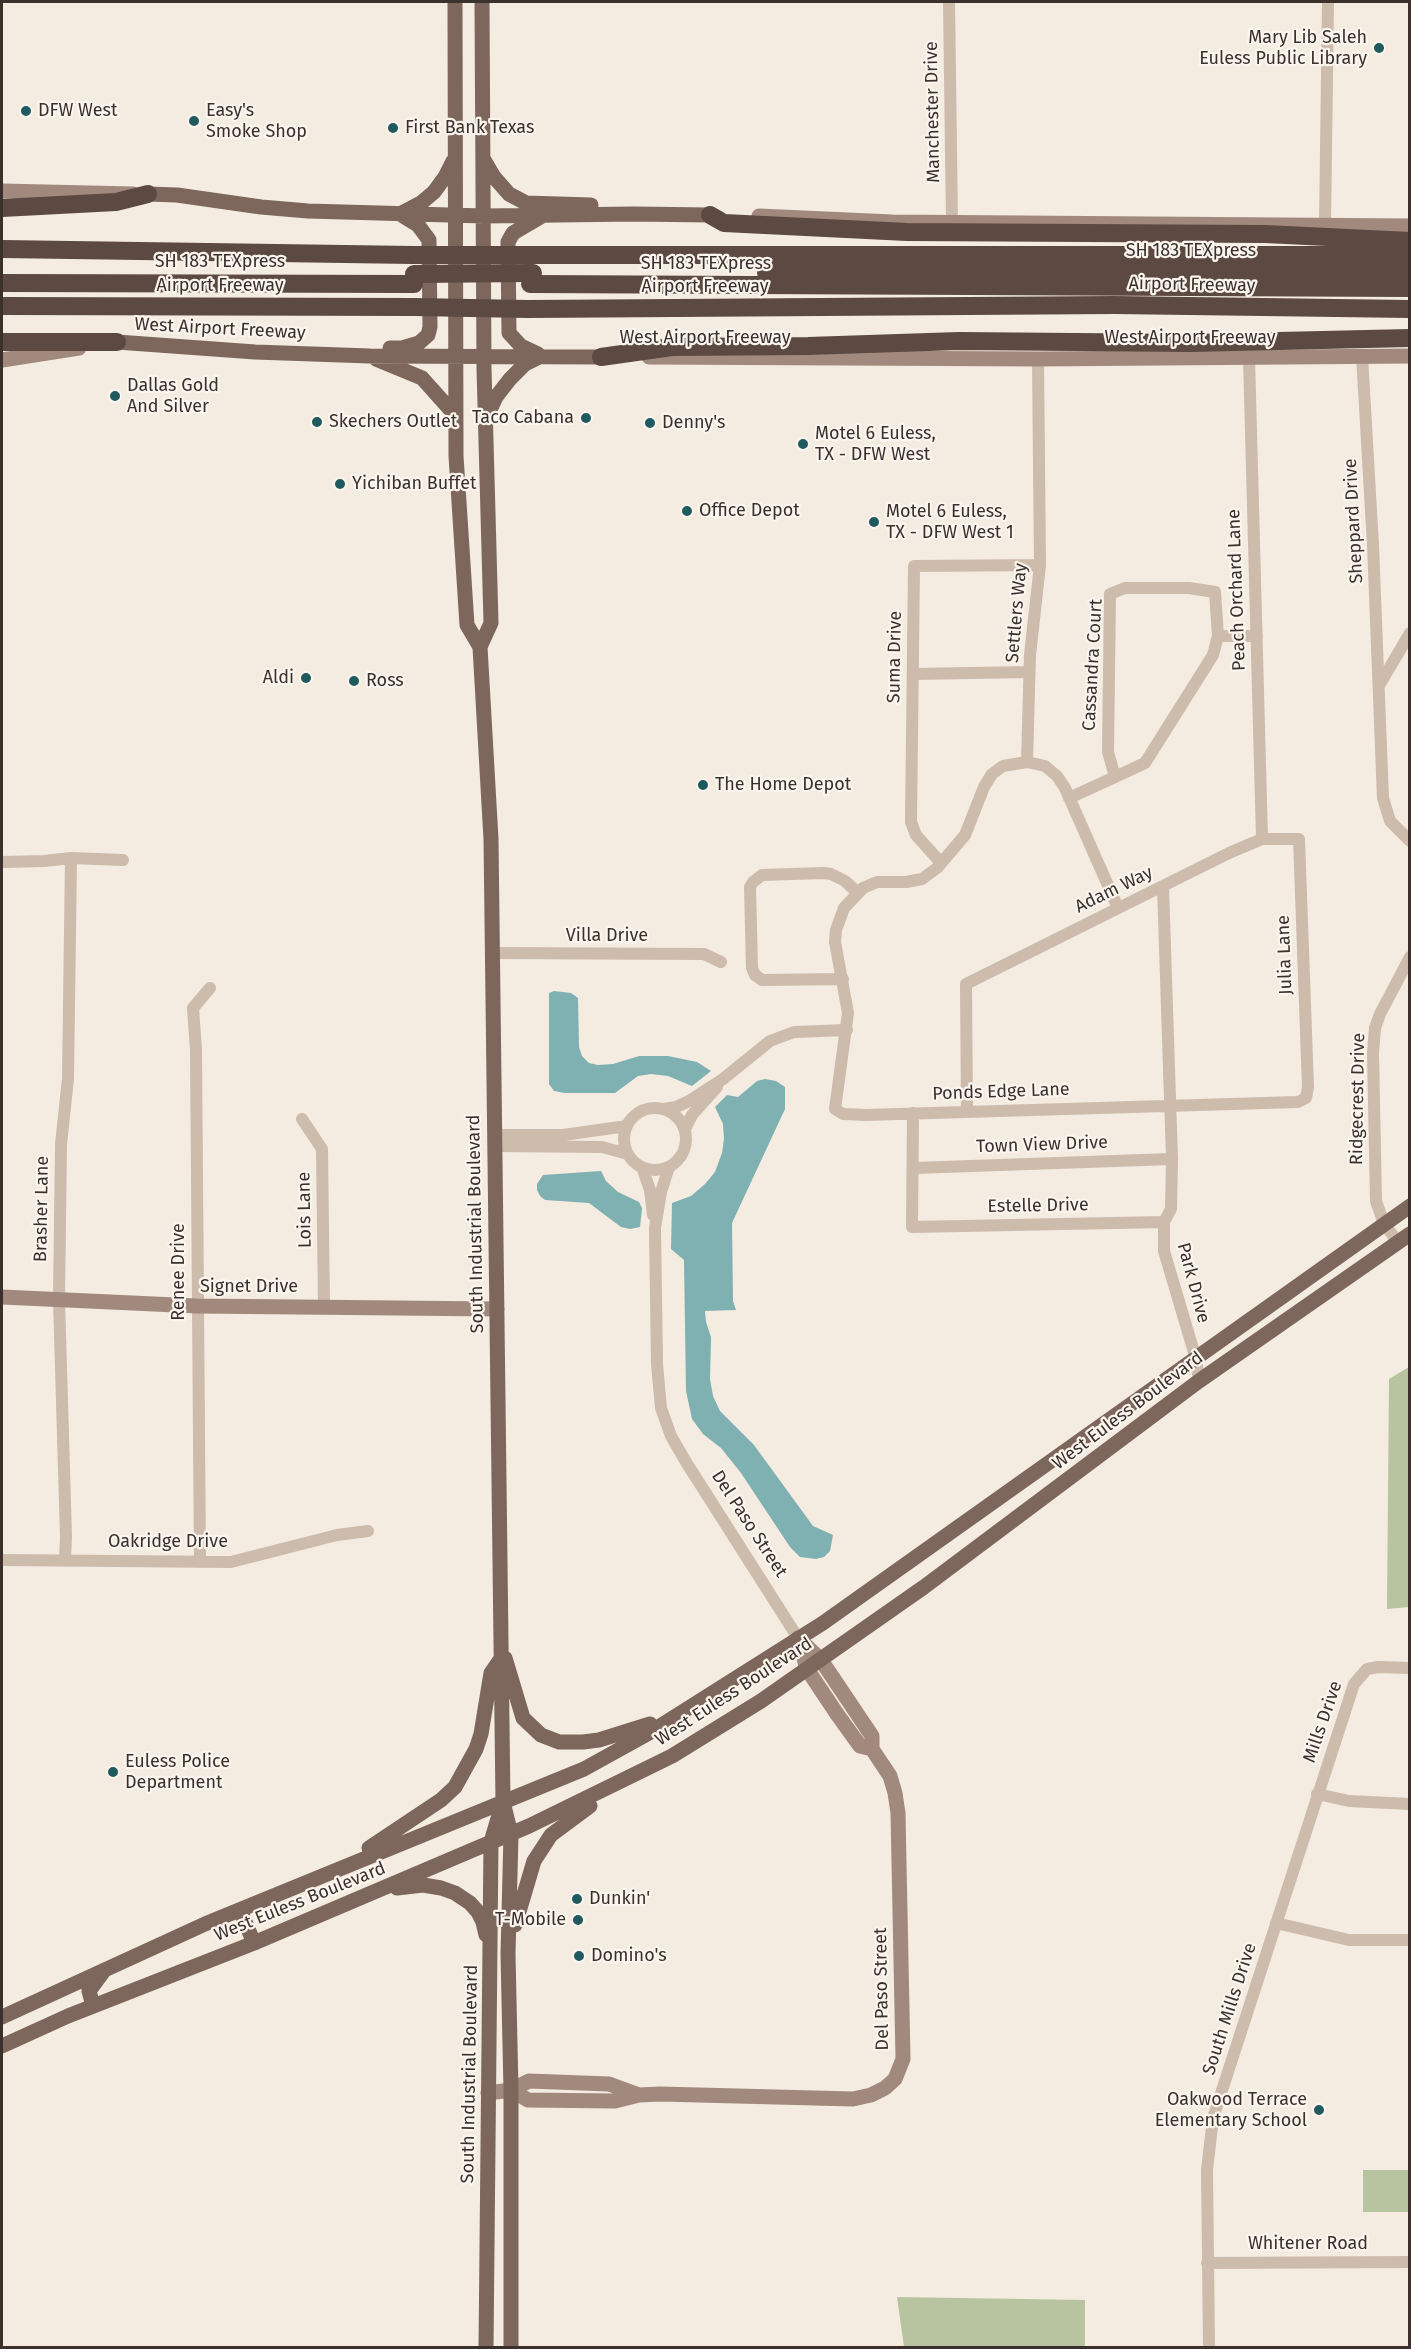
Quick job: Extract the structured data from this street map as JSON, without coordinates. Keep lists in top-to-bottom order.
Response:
{
  "streets": {
    "highway": ["SH 183 TEXpress", "Airport Freeway"],
    "main road": [
      "West Airport Freeway",
      "South Industrial Boulevard",
      "Signet Drive",
      "West Euless Boulevard",
      "Del Paso Street"
    ],
    "street": [
      "Manchester Drive",
      "Sheppard Drive",
      "Peach Orchard Lane",
      "Settlers Way",
      "Suma Drive",
      "Cassandra Court",
      "Adam Way",
      "Villa Drive",
      "Julia Lane",
      "Ponds Edge Lane",
      "Ridgecrest Drive",
      "Town View Drive",
      "Estelle Drive",
      "Brasher Lane",
      "Lois Lane",
      "Renee Drive",
      "Park Drive",
      "Oakridge Drive",
      "Mills Drive",
      "South Mills Drive",
      "Whitener Road"
    ]
  },
  "crossings": [
    ["SH 183 TEXpress", "Airport Freeway"],
    ["West Airport Freeway", "Sheppard Drive"],
    ["West Airport Freeway", "Peach Orchard Lane"],
    ["West Airport Freeway", "Settlers Way"],
    ["West Airport Freeway", "South Industrial Boulevard"],
    ["Peach Orchard Lane", "Adam Way"],
    ["Peach Orchard Lane", "Julia Lane"],
    ["Settlers Way", "Suma Drive"],
    ["Adam Way", "Julia Lane"],
    ["Adam Way", "Ponds Edge Lane"],
    ["Adam Way", "Park Drive"],
    ["Villa Drive", "South Industrial Boulevard"],
    ["Julia Lane", "Ponds Edge Lane"],
    ["Ponds Edge Lane", "Park Drive"],
    ["Ridgecrest Drive", "West Euless Boulevard"],
    ["Town View Drive", "Estelle Drive"],
    ["Town View Drive", "Park Drive"],
    ["Estelle Drive", "Park Drive"],
    ["Brasher Lane", "Signet Drive"],
    ["Brasher Lane", "Oakridge Drive"],
    ["Lois Lane", "Signet Drive"],
    ["South Industrial Boulevard", "Signet Drive"],
    ["South Industrial Boulevard", "West Euless Boulevard"],
    ["South Industrial Boulevard", "Del Paso Street"],
    ["Renee Drive", "Signet Drive"],
    ["Renee Drive", "Oakridge Drive"],
    ["Park Drive", "West Euless Boulevard"],
    ["West Euless Boulevard", "Del Paso Street"],
    ["Mills Drive", "South Mills Drive"],
    ["South Mills Drive", "Whitener Road"]
  ],
  "places": [
    "Mary Lib Saleh Euless Public Library",
    "DFW West",
    "Easy's Smoke Shop",
    "First Bank Texas",
    "Dallas Gold And Silver",
    "Taco Cabana",
    "Skechers Outlet",
    "Denny's",
    "Motel 6 Euless, TX - DFW West",
    "Yichiban Buffet",
    "Office Depot",
    "Motel 6 Euless, TX - DFW West 1",
    "Aldi",
    "Ross",
    "The Home Depot",
    "Euless Police Department",
    "Dunkin'",
    "T-Mobile",
    "Domino's",
    "Oakwood Terrace Elementary School"
  ]
}
